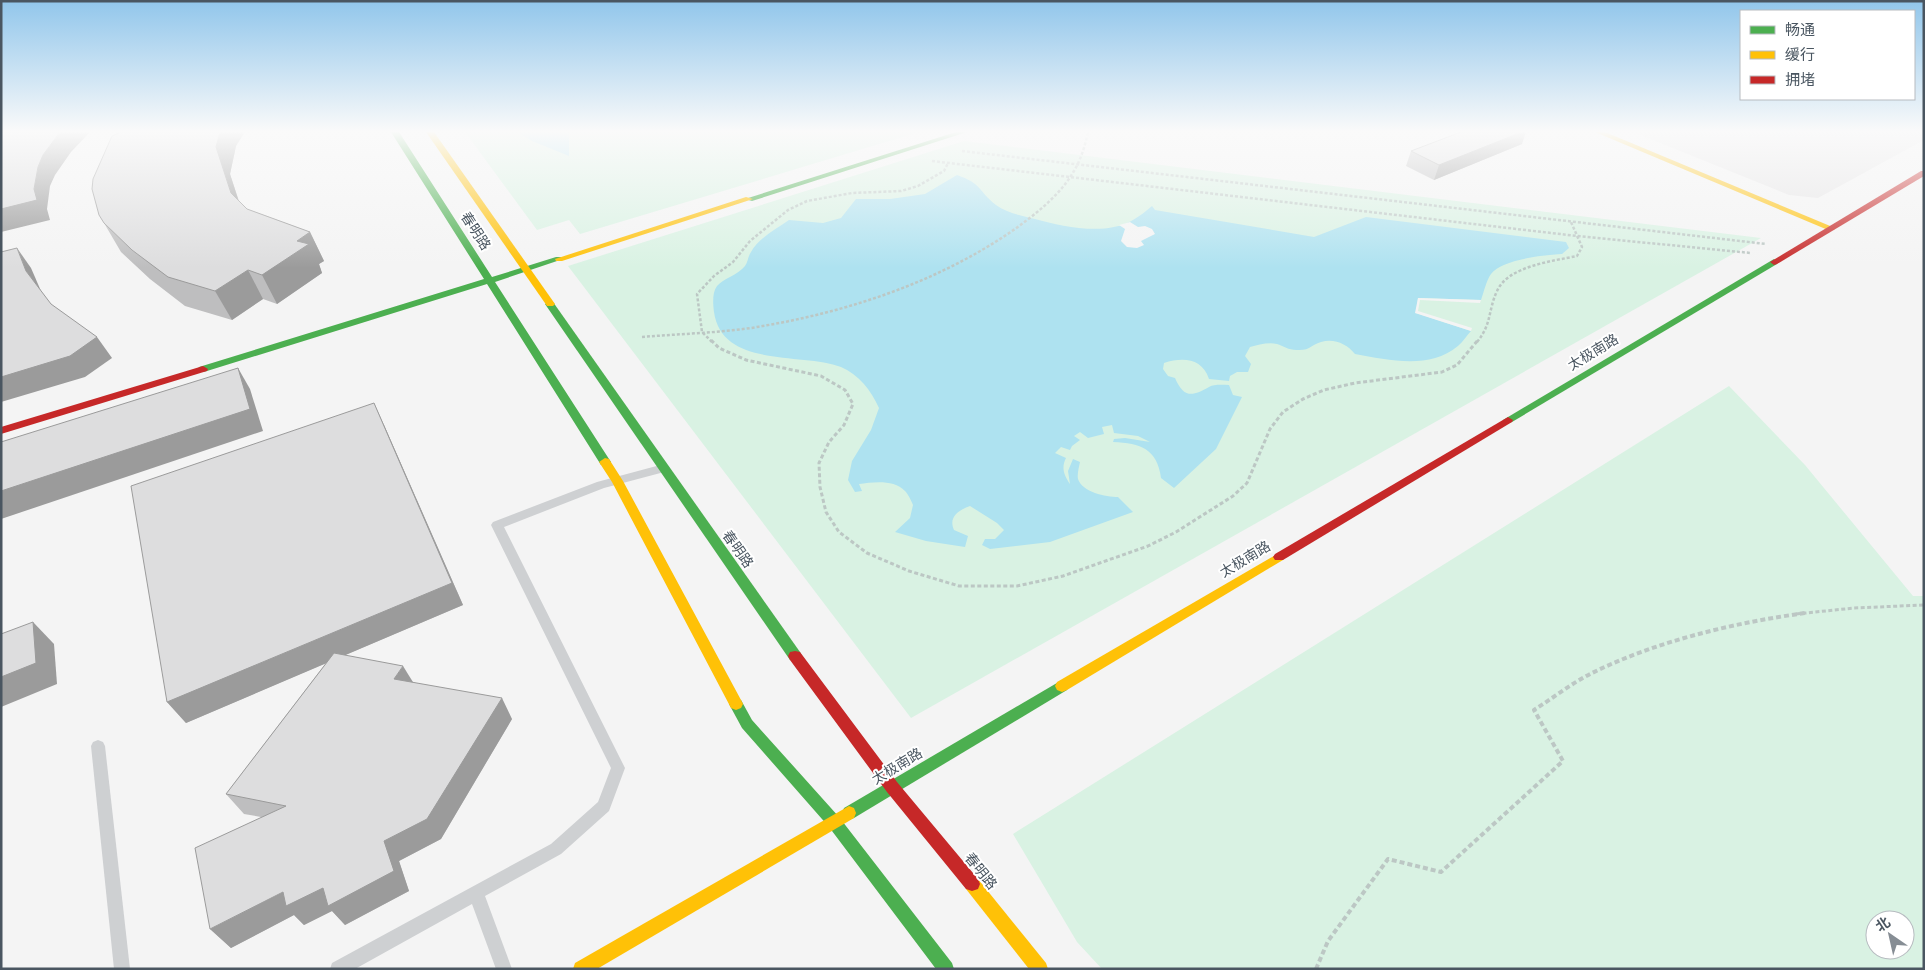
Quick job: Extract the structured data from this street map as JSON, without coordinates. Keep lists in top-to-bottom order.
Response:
{
  "streets": {
    "main road": ["春明路", "太极南路"]
  },
  "crossings": [
    ["春明路", "太极南路"]
  ],
  "legend": ["畅通", "缓行", "拥堵"],
  "north": "top left"
}
